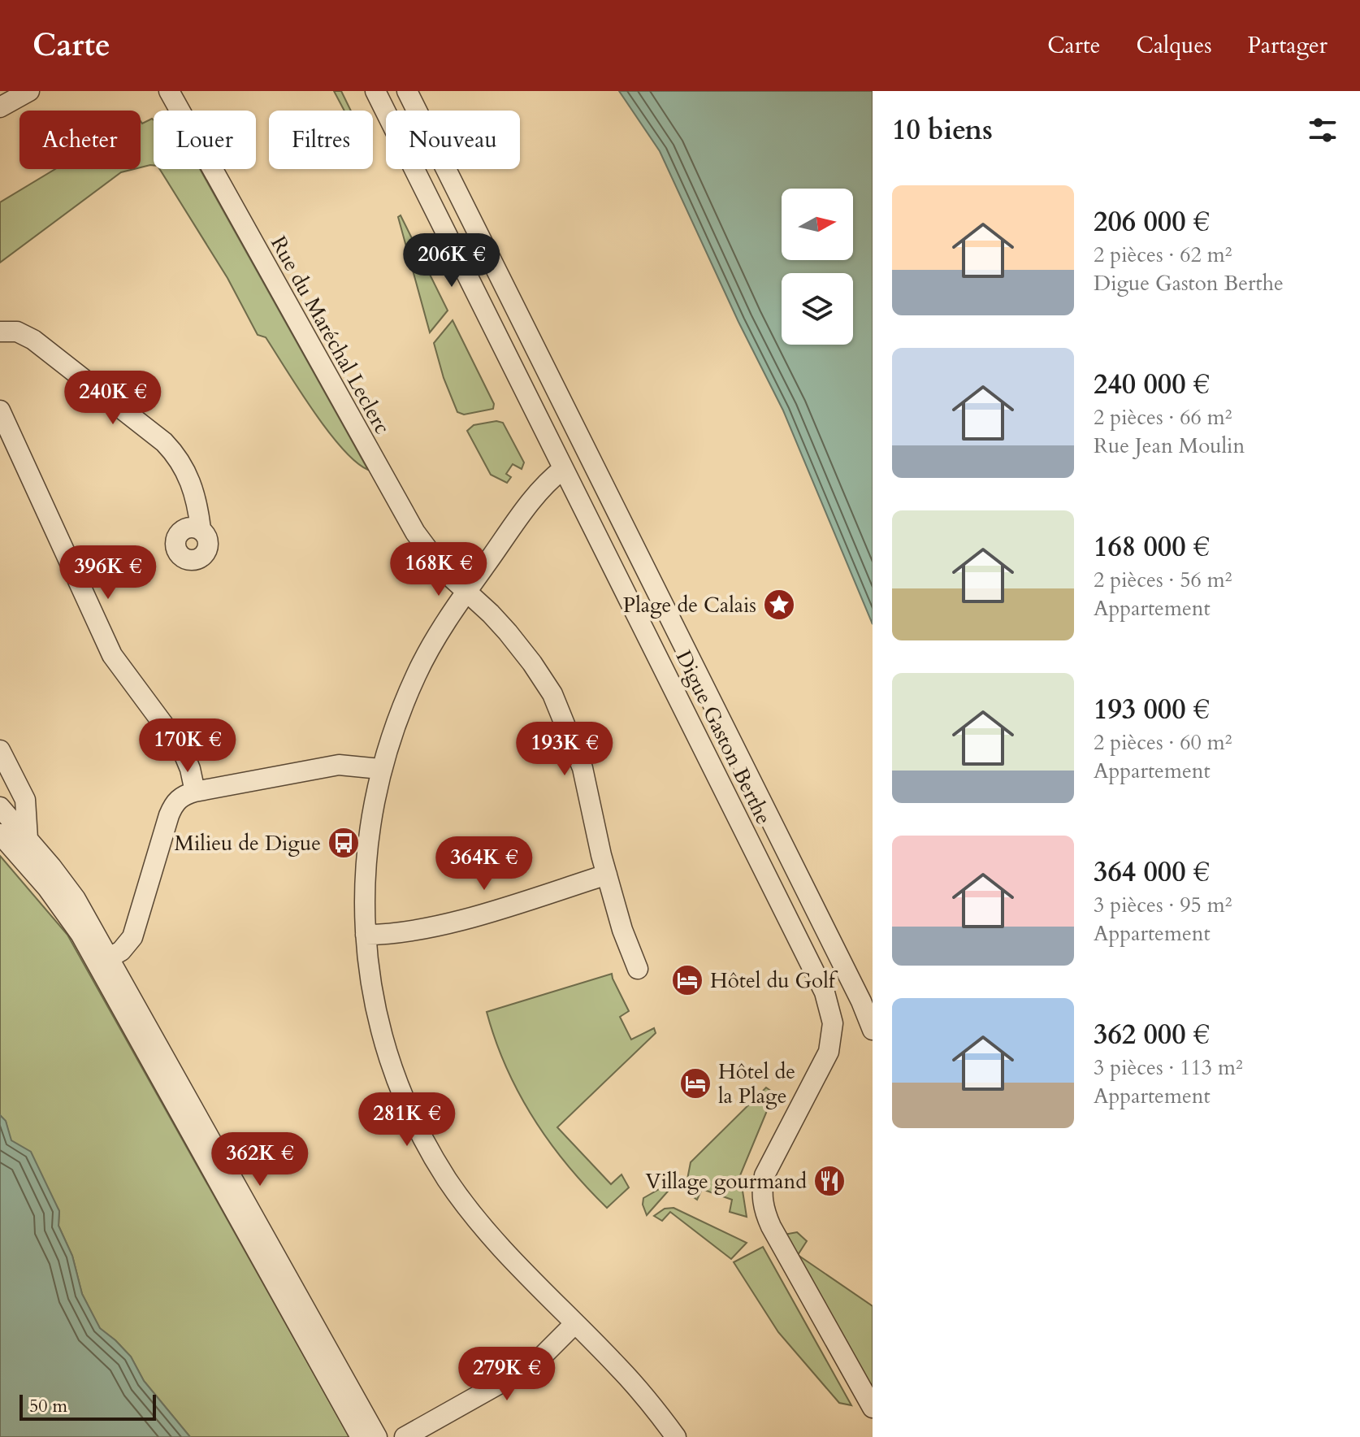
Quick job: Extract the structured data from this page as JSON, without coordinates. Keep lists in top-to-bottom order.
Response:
{
  "streets": {
    "street": ["Rue du Maréchal Leclerc", "Digue Gaston Berthe"]
  },
  "places": {
    "place": ["Plage de Calais"],
    "bus stop": ["Milieu de Digue"],
    "hotel": ["Hôtel du Golf", "Hôtel de la Plage"],
    "restaurant": ["Village gourmand"]
  },
  "scale_bar": "50 m",
  "north": "right",
  "page": {
    "header": "Carte",
    "nav": ["Carte", "Calques", "Partager"],
    "heading": "10 biens",
    "chip": [
      "Acheter",
      "Louer",
      "Filtres",
      "Nouveau"
    ],
    "list": [
      {
        "name": "206 000 €",
        "note": "2 pièces · 62 m² · Digue Gaston Berthe"
      },
      {
        "name": "240 000 €",
        "note": "2 pièces · 66 m² · Rue Jean Moulin"
      },
      {
        "name": "168 000 €",
        "note": "2 pièces · 56 m² · Appartement"
      },
      {
        "name": "193 000 €",
        "note": "2 pièces · 60 m² · Appartement"
      },
      {
        "name": "364 000 €",
        "note": "3 pièces · 95 m² · Appartement"
      },
      {
        "name": "362 000 €",
        "note": "3 pièces · 113 m² · Appartement"
      }
    ],
    "price": [
      "206K €",
      "240K €",
      "168K €",
      "396K €",
      "170K €",
      "193K €",
      "364K €",
      "281K €",
      "362K €",
      "279K €"
    ],
    "scale": "50 m"
  }
}
